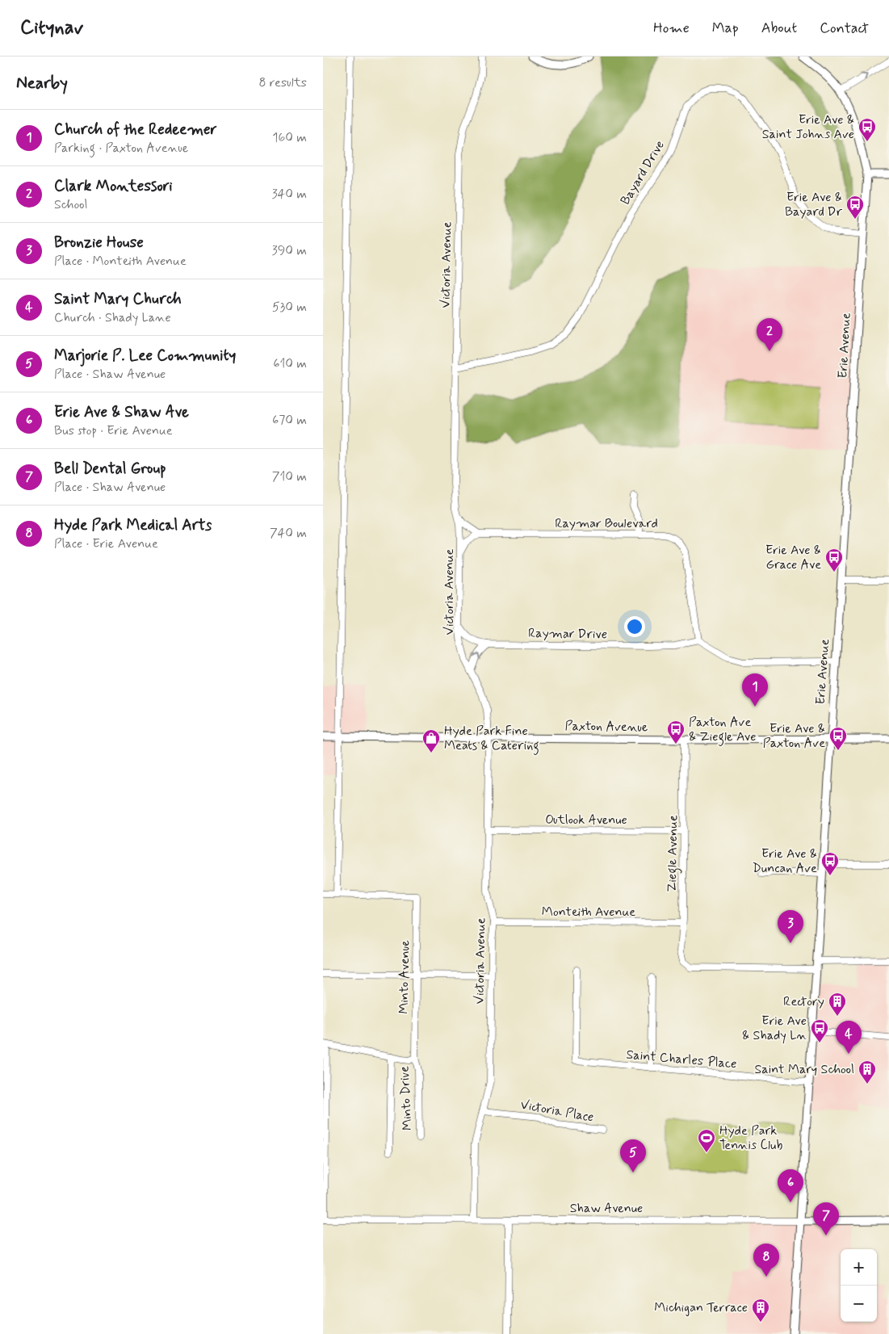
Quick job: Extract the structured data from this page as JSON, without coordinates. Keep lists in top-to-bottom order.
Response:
{
  "streets": {
    "street": [
      "Bayard Drive",
      "Victoria Avenue",
      "Erie Avenue",
      "Raymar Boulevard",
      "Raymar Drive",
      "Paxton Avenue",
      "Outlook Avenue",
      "Ziegle Avenue",
      "Monteith Avenue",
      "Minto Avenue",
      "Saint Charles Place",
      "Minto Drive",
      "Victoria Place",
      "Shaw Avenue"
    ]
  },
  "crossings": [
    ["Bayard Drive", "Victoria Avenue"],
    ["Bayard Drive", "Erie Avenue"],
    ["Victoria Avenue", "Raymar Drive"],
    ["Victoria Avenue", "Paxton Avenue"],
    ["Victoria Avenue", "Outlook Avenue"],
    ["Victoria Avenue", "Monteith Avenue"],
    ["Victoria Avenue", "Victoria Place"],
    ["Victoria Avenue", "Shaw Avenue"],
    ["Erie Avenue", "Paxton Avenue"],
    ["Erie Avenue", "Ziegle Avenue"],
    ["Erie Avenue", "Saint Charles Place"],
    ["Erie Avenue", "Shaw Avenue"],
    ["Raymar Boulevard", "Raymar Drive"],
    ["Paxton Avenue", "Ziegle Avenue"],
    ["Outlook Avenue", "Ziegle Avenue"],
    ["Ziegle Avenue", "Monteith Avenue"],
    ["Minto Avenue", "Minto Drive"]
  ],
  "places": {
    "bus stop": [
      "Erie Ave & Saint Johns Ave",
      "Erie Ave & Bayard Dr",
      "Erie Ave & Grace Ave",
      "Paxton Ave & Ziegle Ave",
      "Erie Ave & Paxton Ave",
      "Erie Ave & Duncan Ave",
      "Erie Ave & Shady Ln"
    ],
    "shop": ["Hyde Park Fine Meats & Catering"],
    "building": ["Rectory", "Saint Mary School", "Michigan Terrace"],
    "sports": ["Hyde Park Tennis Club"]
  },
  "page": {
    "header": "Citynav",
    "nav": [
      "Home",
      "Map",
      "About",
      "Contact"
    ],
    "heading": ["Nearby", "8 results"],
    "list": [
      {
        "mark": "1",
        "name": "Church of the Redeemer",
        "note": "Parking · Paxton Avenue",
        "value": "160 m"
      },
      {
        "mark": "2",
        "name": "Clark Montessori",
        "note": "School",
        "value": "340 m"
      },
      {
        "mark": "3",
        "name": "Bronzie House",
        "note": "Place · Monteith Avenue",
        "value": "390 m"
      },
      {
        "mark": "4",
        "name": "Saint Mary Church",
        "note": "Church · Shady Lane",
        "value": "530 m"
      },
      {
        "mark": "5",
        "name": "Marjorie P. Lee Community",
        "note": "Place · Shaw Avenue",
        "value": "610 m"
      },
      {
        "mark": "6",
        "name": "Erie Ave & Shaw Ave",
        "note": "Bus stop · Erie Avenue",
        "value": "670 m"
      },
      {
        "mark": "7",
        "name": "Bell Dental Group",
        "note": "Place · Shaw Avenue",
        "value": "710 m"
      },
      {
        "mark": "8",
        "name": "Hyde Park Medical Arts",
        "note": "Place · Erie Avenue",
        "value": "740 m"
      }
    ],
    "pins": [
      "2",
      "1",
      "3",
      "4",
      "5",
      "6",
      "7",
      "8"
    ],
    "map_buttons": ["+", "−"]
  }
}
